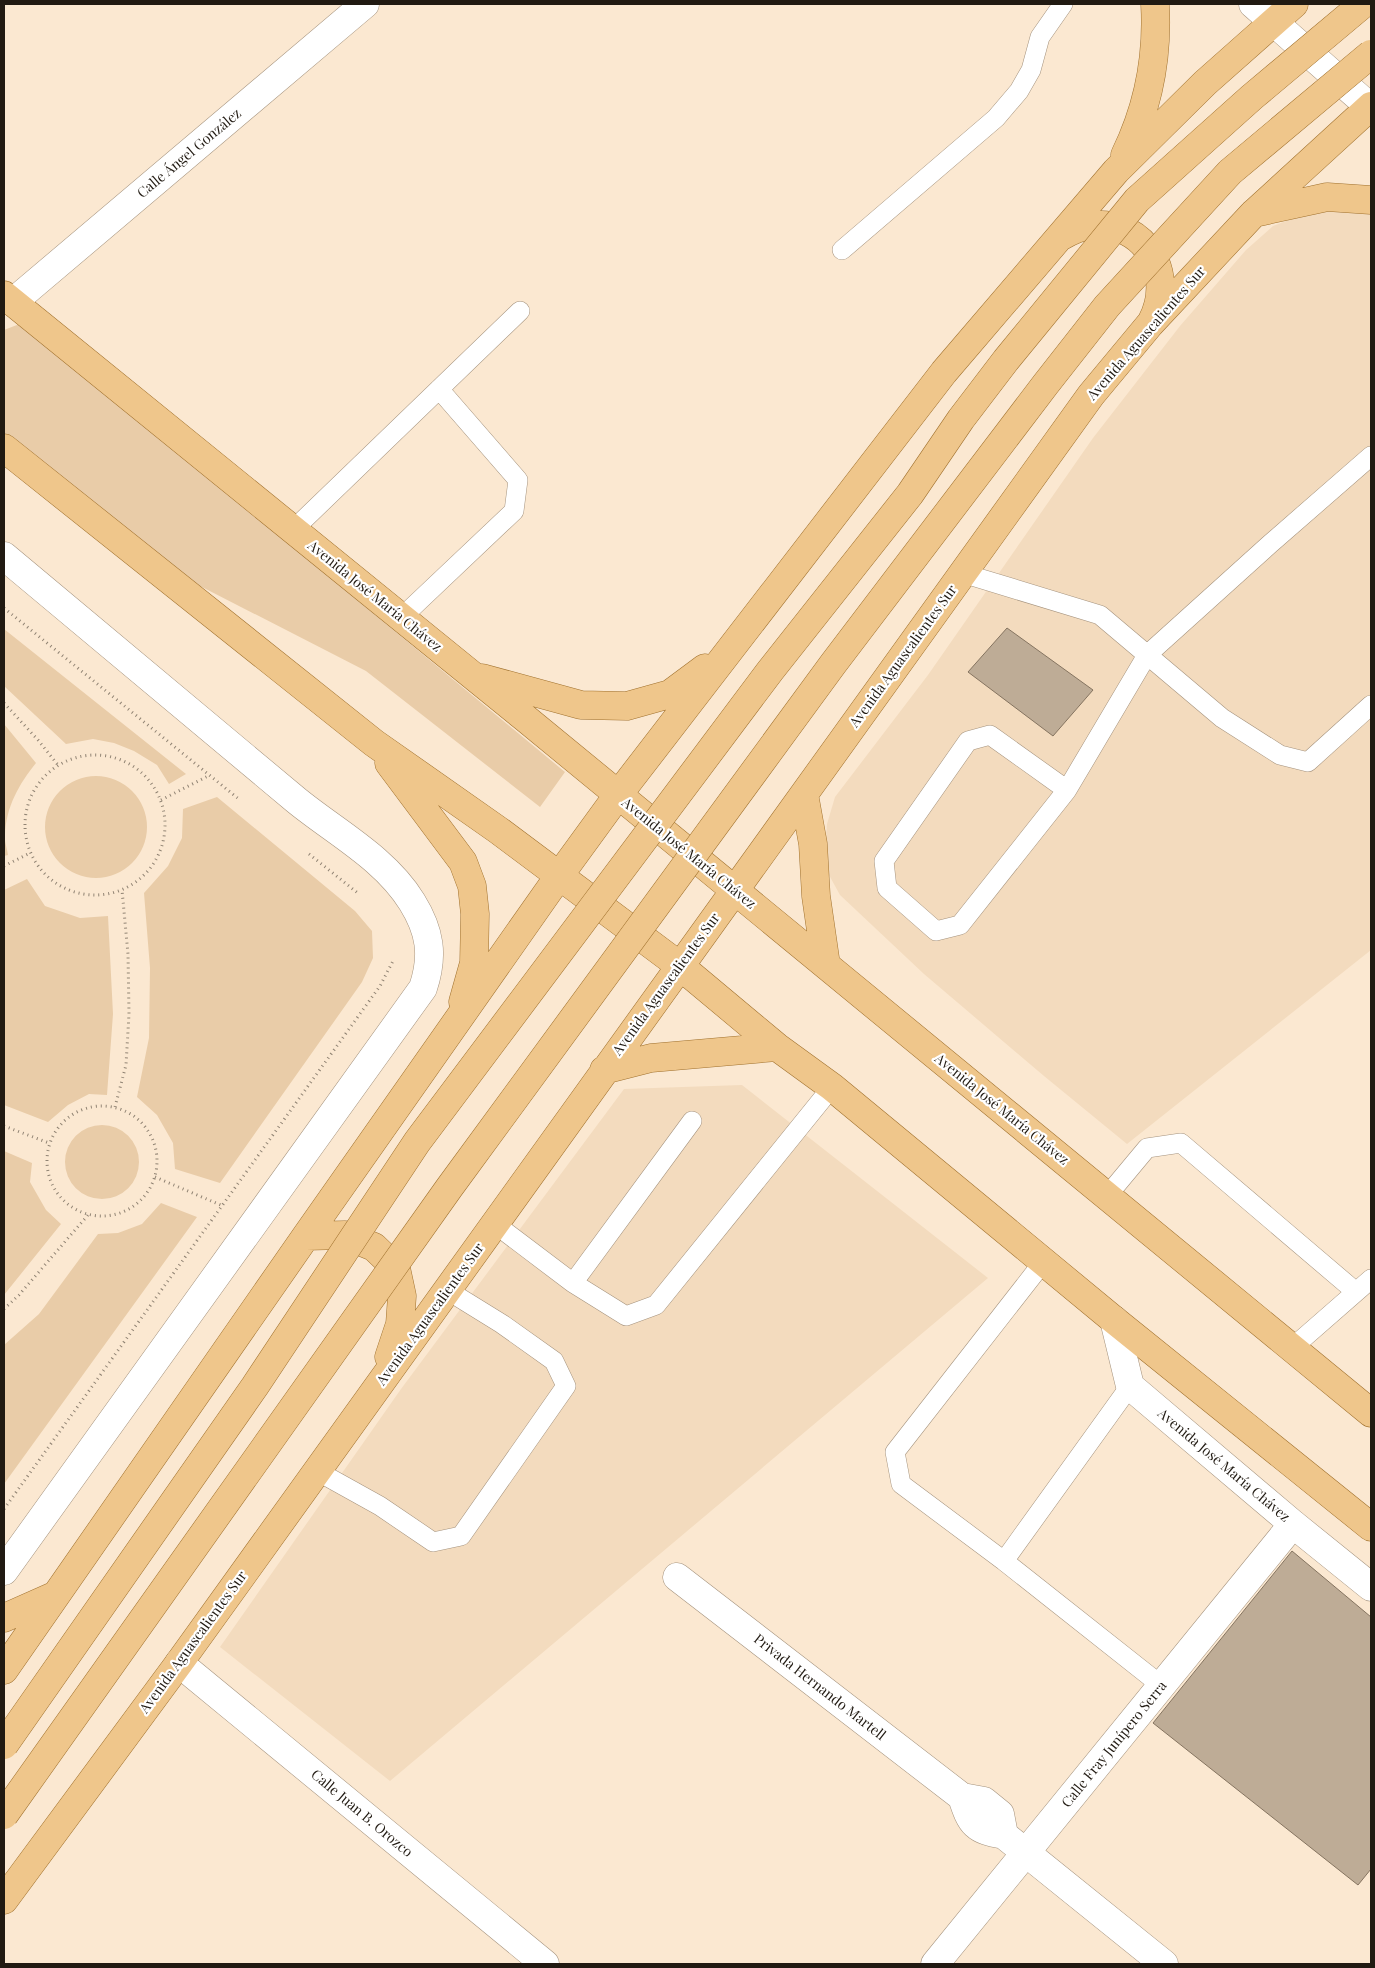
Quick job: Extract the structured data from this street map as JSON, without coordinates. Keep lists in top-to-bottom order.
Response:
{
  "streets": {
    "main road": ["Avenida Aguascalientes Sur", "Avenida José María Chávez"],
    "street": [
      "Calle Ángel González",
      "Privada Hernando Martell",
      "Calle Fray Junípero Serra",
      "Calle Juan B. Orozco"
    ]
  },
  "crossings": [
    ["Calle Ángel González", "Avenida José María Chávez"],
    ["Avenida Aguascalientes Sur", "Avenida José María Chávez"],
    ["Avenida Aguascalientes Sur", "Calle Juan B. Orozco"],
    ["Avenida José María Chávez", "Calle Fray Junípero Serra"],
    ["Privada Hernando Martell", "Calle Fray Junípero Serra"]
  ]
}
